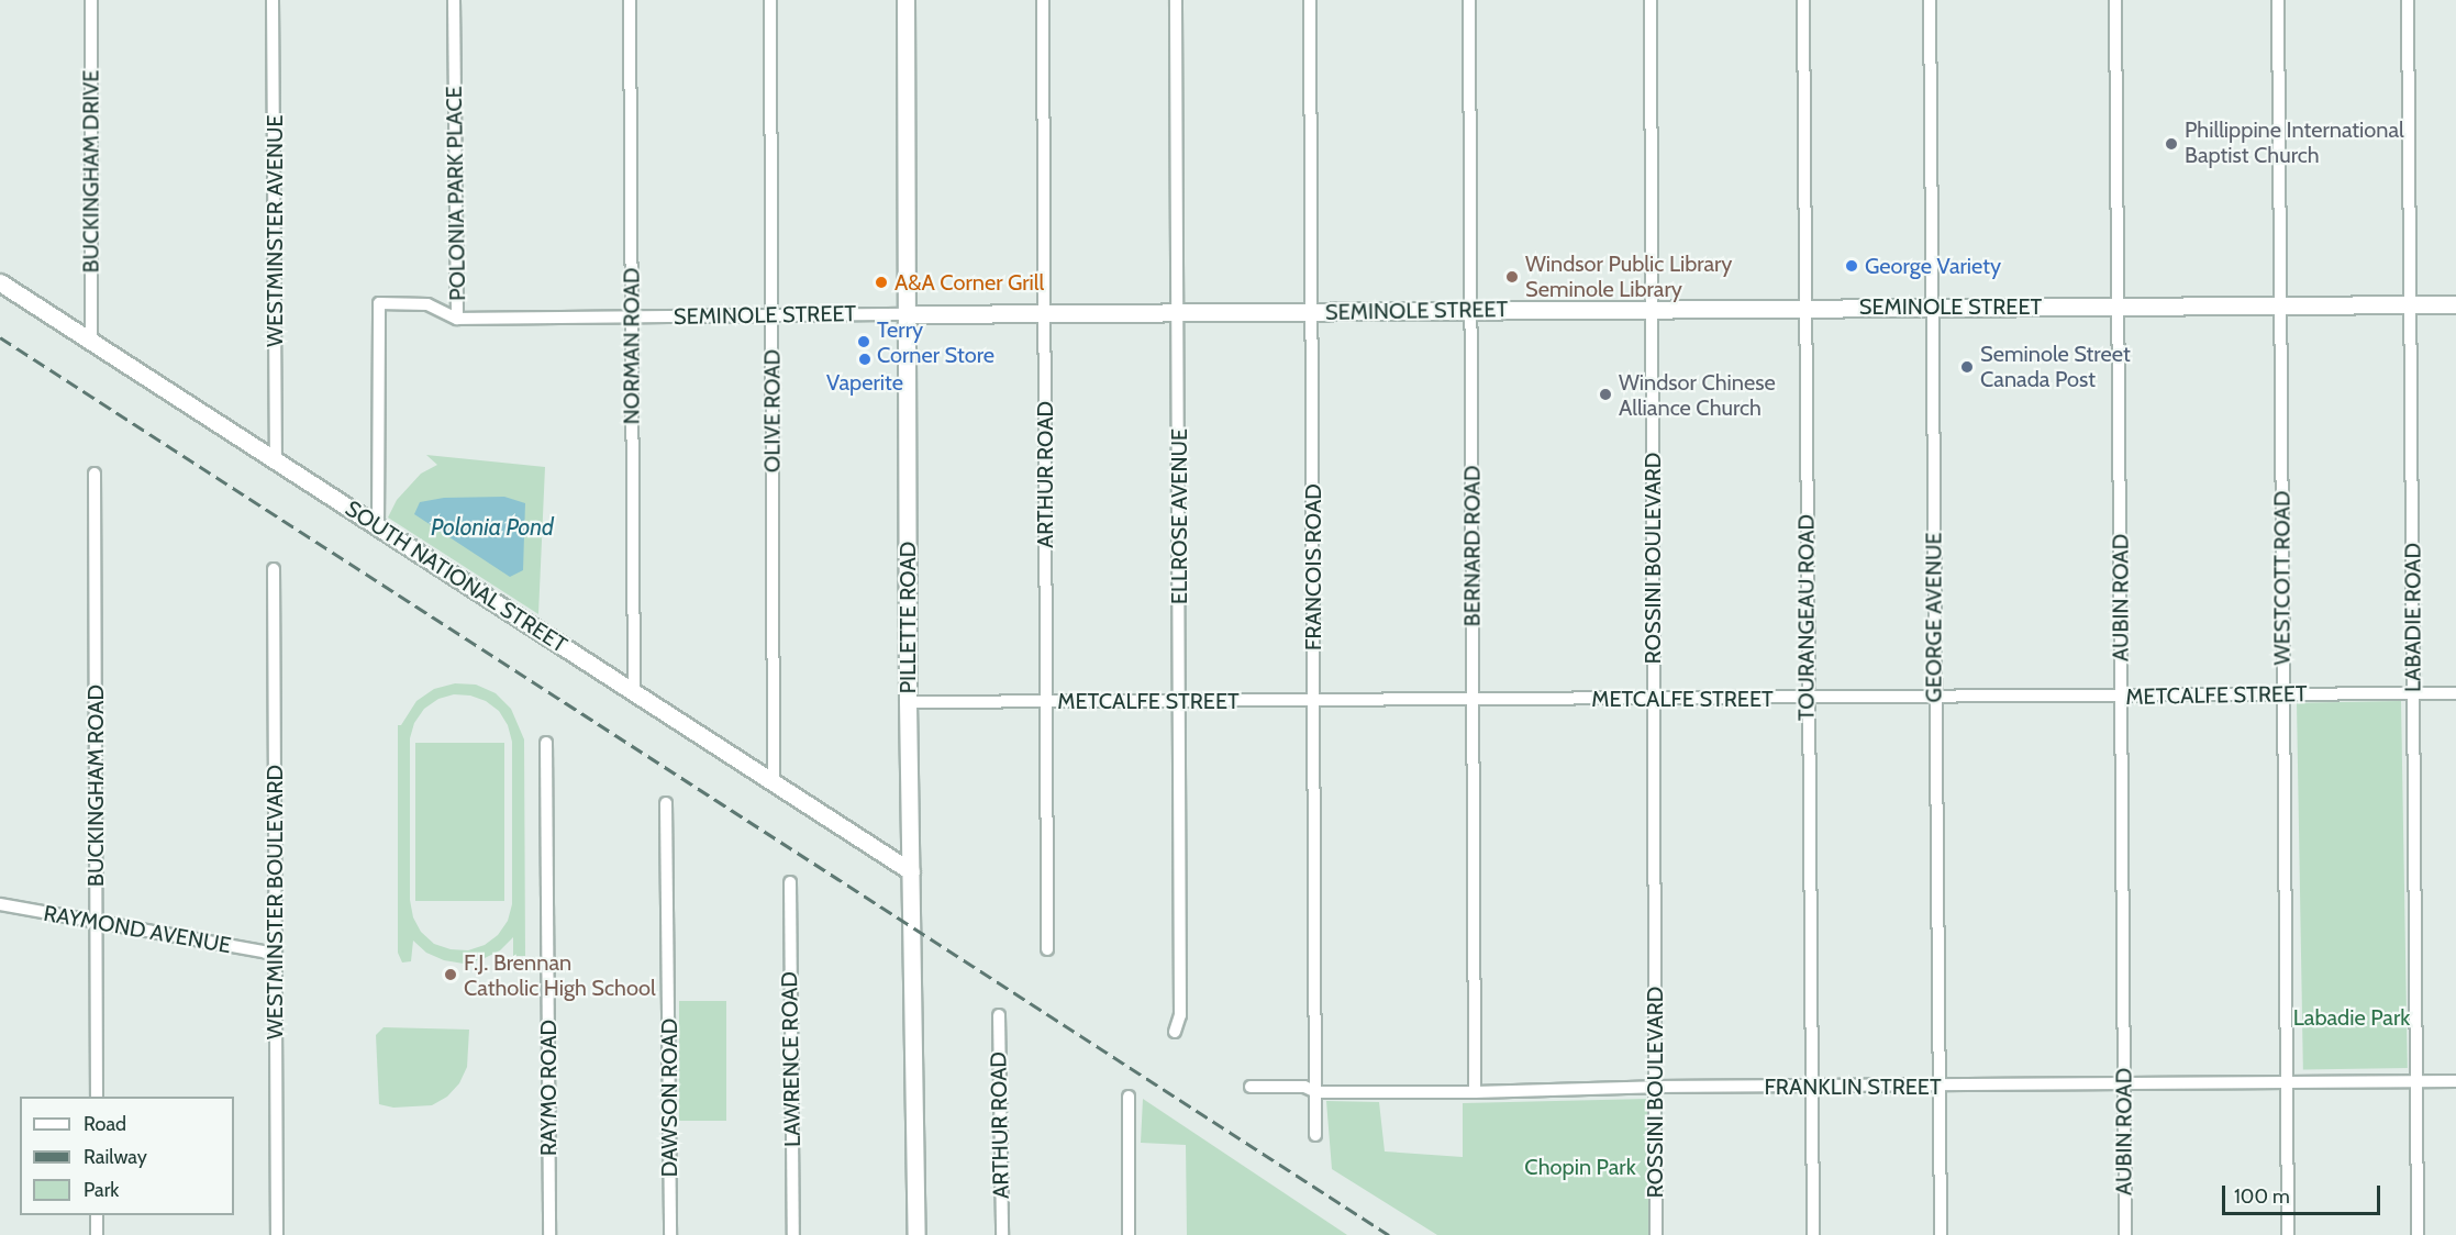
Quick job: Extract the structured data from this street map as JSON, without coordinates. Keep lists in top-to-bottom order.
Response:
{
  "streets": {
    "street": [
      "BUCKINGHAM DRIVE",
      "POLONIA PARK PLACE",
      "WESTMINSTER AVENUE",
      "SEMINOLE STREET",
      "NORMAN ROAD",
      "OLIVE ROAD",
      "ARTHUR ROAD",
      "ELLROSE AVENUE",
      "BERNARD ROAD",
      "ROSSINI BOULEVARD",
      "FRANCOIS ROAD",
      "SOUTH NATIONAL STREET",
      "WESTCOTT ROAD",
      "AUBIN ROAD",
      "PILLETTE ROAD",
      "TOURANGEAU ROAD",
      "GEORGE AVENUE",
      "LABADIE ROAD",
      "METCALFE STREET",
      "BUCKINGHAM ROAD",
      "WESTMINSTER BOULEVARD",
      "RAYMOND AVENUE",
      "LAWRENCE ROAD",
      "FRANKLIN STREET",
      "RAYMO ROAD",
      "DAWSON ROAD"
    ]
  },
  "crossings": [
    ["BUCKINGHAM DRIVE", "SOUTH NATIONAL STREET"],
    ["POLONIA PARK PLACE", "SEMINOLE STREET"],
    ["POLONIA PARK PLACE", "SOUTH NATIONAL STREET"],
    ["WESTMINSTER AVENUE", "SOUTH NATIONAL STREET"],
    ["SEMINOLE STREET", "NORMAN ROAD"],
    ["SEMINOLE STREET", "OLIVE ROAD"],
    ["SEMINOLE STREET", "ARTHUR ROAD"],
    ["SEMINOLE STREET", "ELLROSE AVENUE"],
    ["SEMINOLE STREET", "BERNARD ROAD"],
    ["SEMINOLE STREET", "ROSSINI BOULEVARD"],
    ["SEMINOLE STREET", "FRANCOIS ROAD"],
    ["SEMINOLE STREET", "WESTCOTT ROAD"],
    ["SEMINOLE STREET", "AUBIN ROAD"],
    ["SEMINOLE STREET", "PILLETTE ROAD"],
    ["SEMINOLE STREET", "TOURANGEAU ROAD"],
    ["SEMINOLE STREET", "GEORGE AVENUE"],
    ["SEMINOLE STREET", "LABADIE ROAD"],
    ["NORMAN ROAD", "SOUTH NATIONAL STREET"],
    ["OLIVE ROAD", "SOUTH NATIONAL STREET"],
    ["ARTHUR ROAD", "METCALFE STREET"],
    ["ELLROSE AVENUE", "METCALFE STREET"],
    ["BERNARD ROAD", "METCALFE STREET"],
    ["BERNARD ROAD", "FRANKLIN STREET"],
    ["ROSSINI BOULEVARD", "METCALFE STREET"],
    ["ROSSINI BOULEVARD", "FRANKLIN STREET"],
    ["FRANCOIS ROAD", "METCALFE STREET"],
    ["FRANCOIS ROAD", "FRANKLIN STREET"],
    ["SOUTH NATIONAL STREET", "PILLETTE ROAD"],
    ["WESTCOTT ROAD", "METCALFE STREET"],
    ["WESTCOTT ROAD", "FRANKLIN STREET"],
    ["AUBIN ROAD", "METCALFE STREET"],
    ["AUBIN ROAD", "FRANKLIN STREET"],
    ["PILLETTE ROAD", "METCALFE STREET"],
    ["TOURANGEAU ROAD", "METCALFE STREET"],
    ["TOURANGEAU ROAD", "FRANKLIN STREET"],
    ["GEORGE AVENUE", "METCALFE STREET"],
    ["GEORGE AVENUE", "FRANKLIN STREET"],
    ["LABADIE ROAD", "METCALFE STREET"],
    ["LABADIE ROAD", "FRANKLIN STREET"],
    ["BUCKINGHAM ROAD", "RAYMOND AVENUE"],
    ["WESTMINSTER BOULEVARD", "RAYMOND AVENUE"]
  ],
  "water": ["Polonia Pond"],
  "parks": ["Labadie Park", "Chopin Park"],
  "places": [
    "Phillippine International Baptist Church",
    "George Variety",
    "Windsor Public Library Seminole Library",
    "A&A Corner Grill",
    "Terry Corner Store",
    "Vaperite",
    "Seminole Street Canada Post",
    "Windsor Chinese Alliance Church",
    "F.J. Brennan Catholic High School"
  ],
  "legend": ["Road", "Railway", "Park"],
  "scale_bar": "100 m"
}
